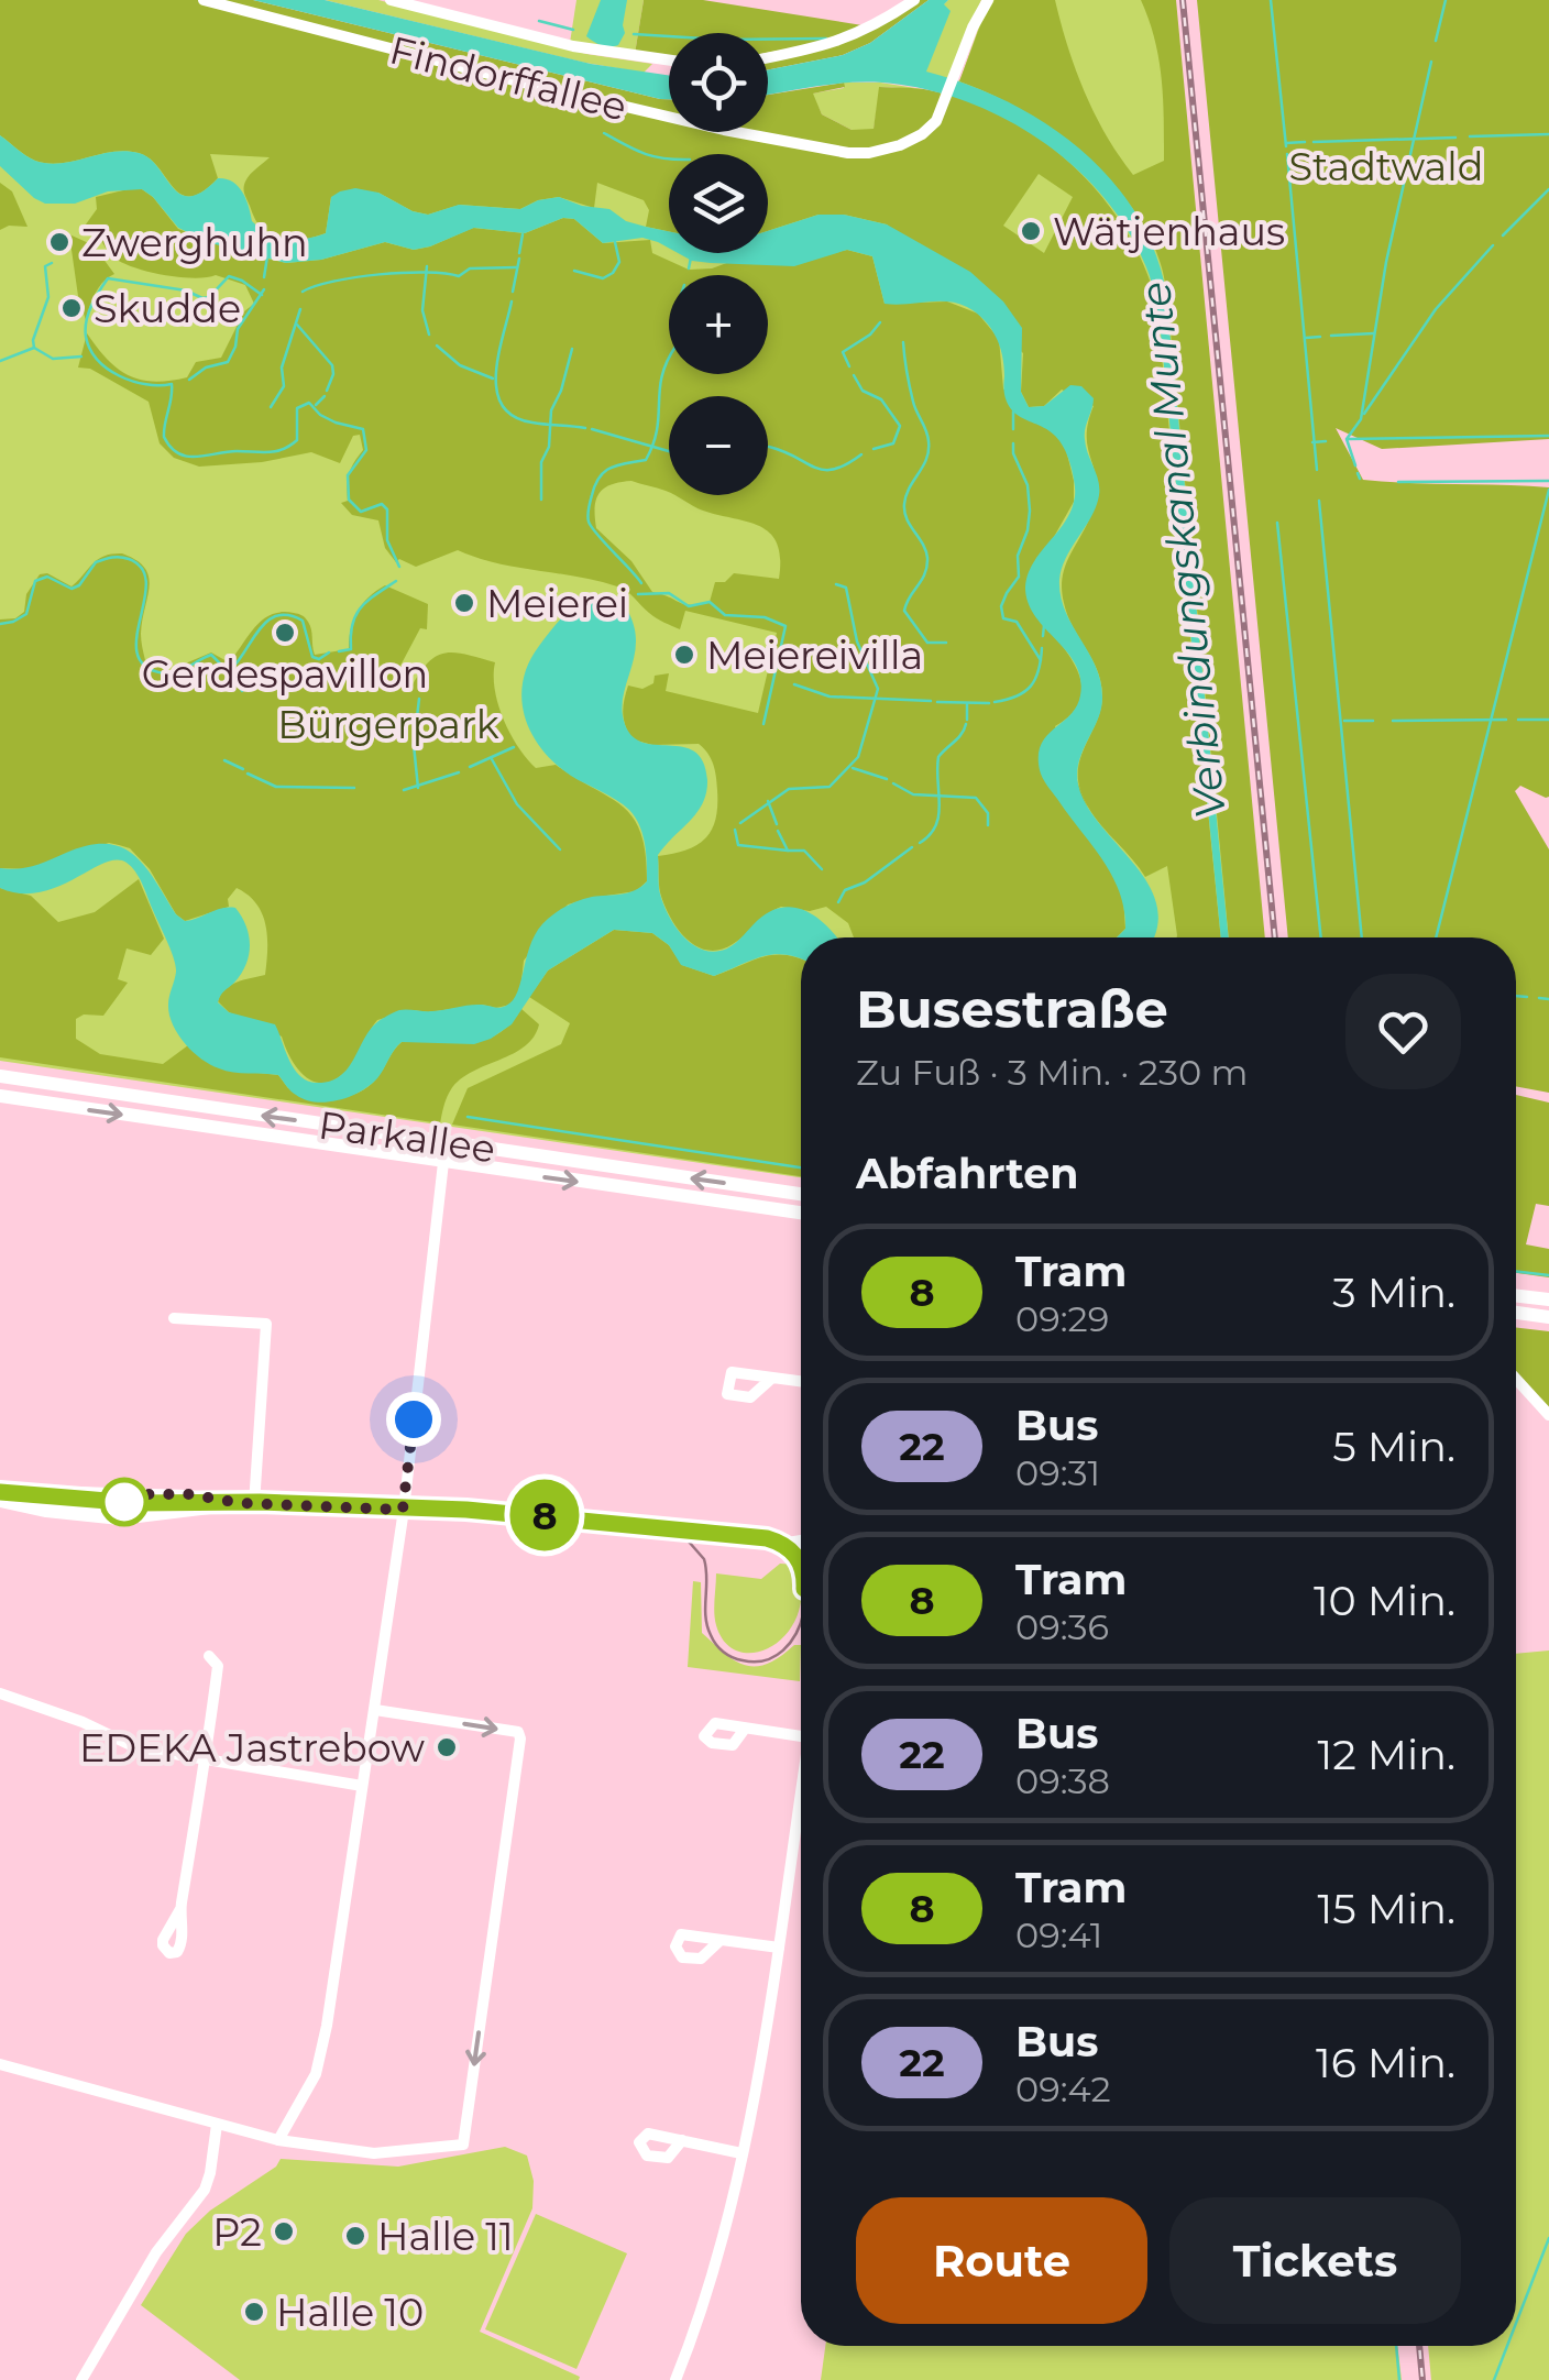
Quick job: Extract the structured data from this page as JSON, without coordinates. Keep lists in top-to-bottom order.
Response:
{
  "streets": {
    "main road": ["Parkallee"],
    "street": ["Findorffallee"]
  },
  "water": ["Verbindungskanal Munte"],
  "parks": ["Stadtwald", "Bürgerpark"],
  "places": [
    "Wätjenhaus",
    "Zwerghuhn",
    "Skudde",
    "Meierei",
    "Gerdespavillon",
    "Meiereivilla",
    "EDEKA Jastrebow",
    "P2",
    "Halle 11",
    "Halle 10"
  ],
  "lines": ["tram line 8"],
  "page": {
    "on_map": "8",
    "map_buttons": ["+", "−"],
    "heading": [
      ["Busestraße", "Zu Fuß · 3 Min. · 230 m"],
      "Abfahrten"
    ],
    "list": [
      {
        "mark": "8",
        "name": "Tram",
        "note": "09:29",
        "value": "3 Min."
      },
      {
        "mark": "22",
        "name": "Bus",
        "note": "09:31",
        "value": "5 Min."
      },
      {
        "mark": "8",
        "name": "Tram",
        "note": "09:36",
        "value": "10 Min."
      },
      {
        "mark": "22",
        "name": "Bus",
        "note": "09:38",
        "value": "12 Min."
      },
      {
        "mark": "8",
        "name": "Tram",
        "note": "09:41",
        "value": "15 Min."
      },
      {
        "mark": "22",
        "name": "Bus",
        "note": "09:42",
        "value": "16 Min."
      }
    ],
    "buttons": ["Route", "Tickets"]
  }
}
